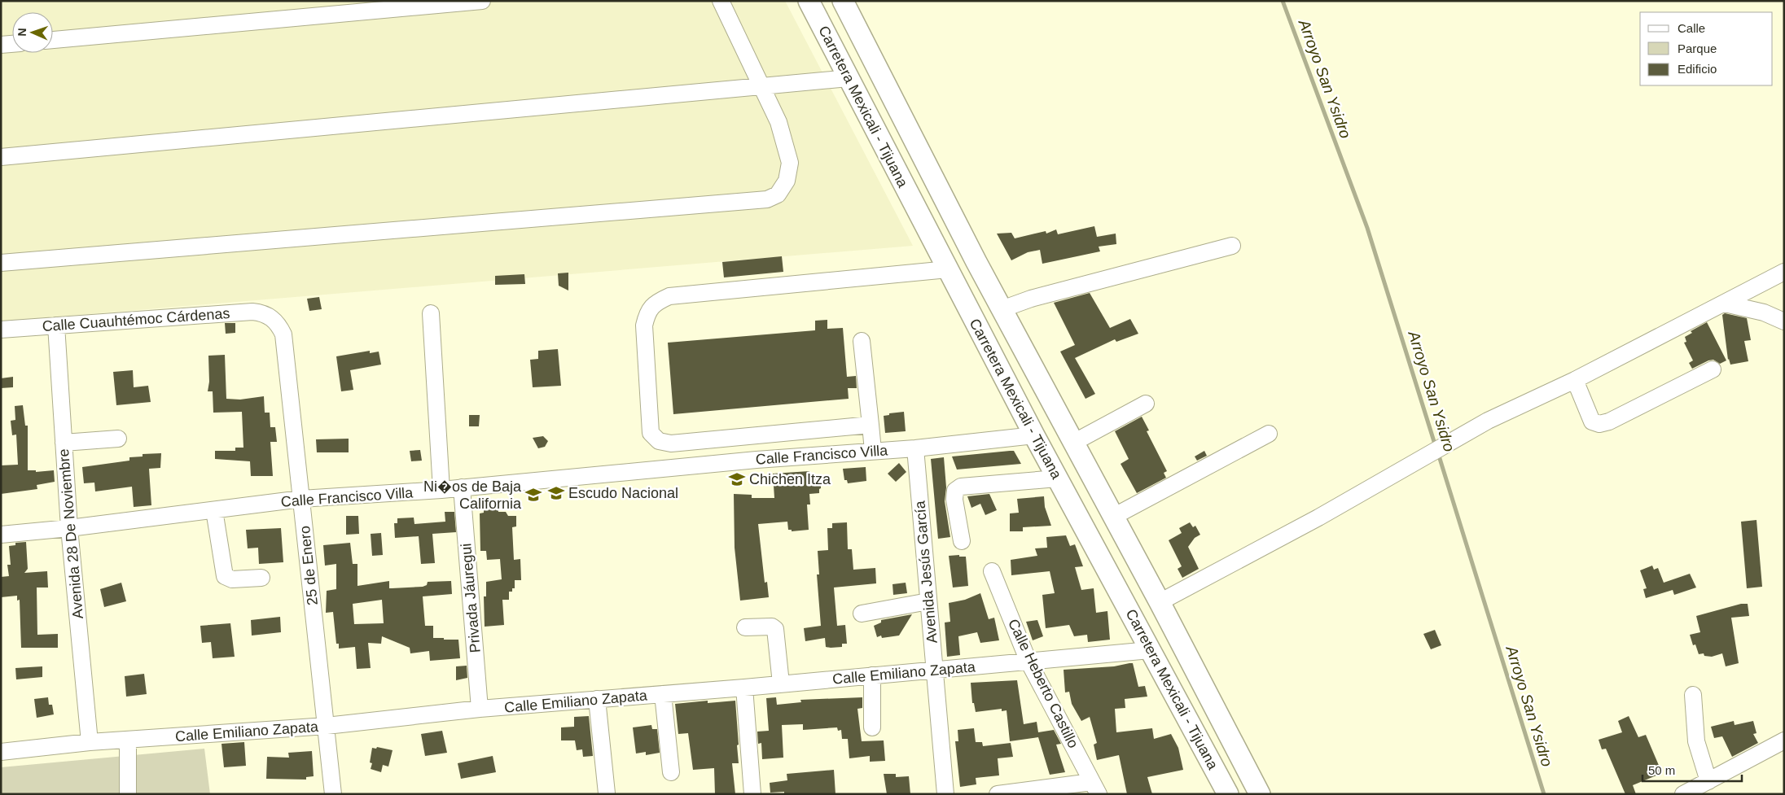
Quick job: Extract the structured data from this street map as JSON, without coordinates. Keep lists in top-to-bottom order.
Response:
{
  "streets": {
    "main road": ["Carretera Mexicali - Tijuana"],
    "street": [
      "Calle Cuauhtémoc Cárdenas",
      "Calle Francisco Villa",
      "Avenida 28 De Noviembre",
      "25 de Enero",
      "Avenida Jesús García",
      "Privada Jáuregui",
      "Calle Emiliano Zapata",
      "Calle Heberto Castillo"
    ]
  },
  "crossings": [
    ["Carretera Mexicali - Tijuana", "Calle Francisco Villa"],
    ["Carretera Mexicali - Tijuana", "Calle Emiliano Zapata"],
    ["Calle Cuauhtémoc Cárdenas", "Avenida 28 De Noviembre"],
    ["Calle Cuauhtémoc Cárdenas", "25 de Enero"],
    ["Calle Francisco Villa", "Avenida 28 De Noviembre"],
    ["Calle Francisco Villa", "25 de Enero"],
    ["Calle Francisco Villa", "Avenida Jesús García"],
    ["Calle Francisco Villa", "Privada Jáuregui"],
    ["Avenida 28 De Noviembre", "Calle Emiliano Zapata"],
    ["25 de Enero", "Calle Emiliano Zapata"],
    ["Avenida Jesús García", "Calle Emiliano Zapata"],
    ["Privada Jáuregui", "Calle Emiliano Zapata"],
    ["Calle Emiliano Zapata", "Calle Heberto Castillo"]
  ],
  "water": ["Arroyo San Ysidro"],
  "places": {
    "school or university": ["Chichen Itza", "Escudo Nacional", "Ni�os de Baja California"]
  },
  "legend": ["Calle", "Parque", "Edificio"],
  "scale_bar": "50 m",
  "north": "left"
}
